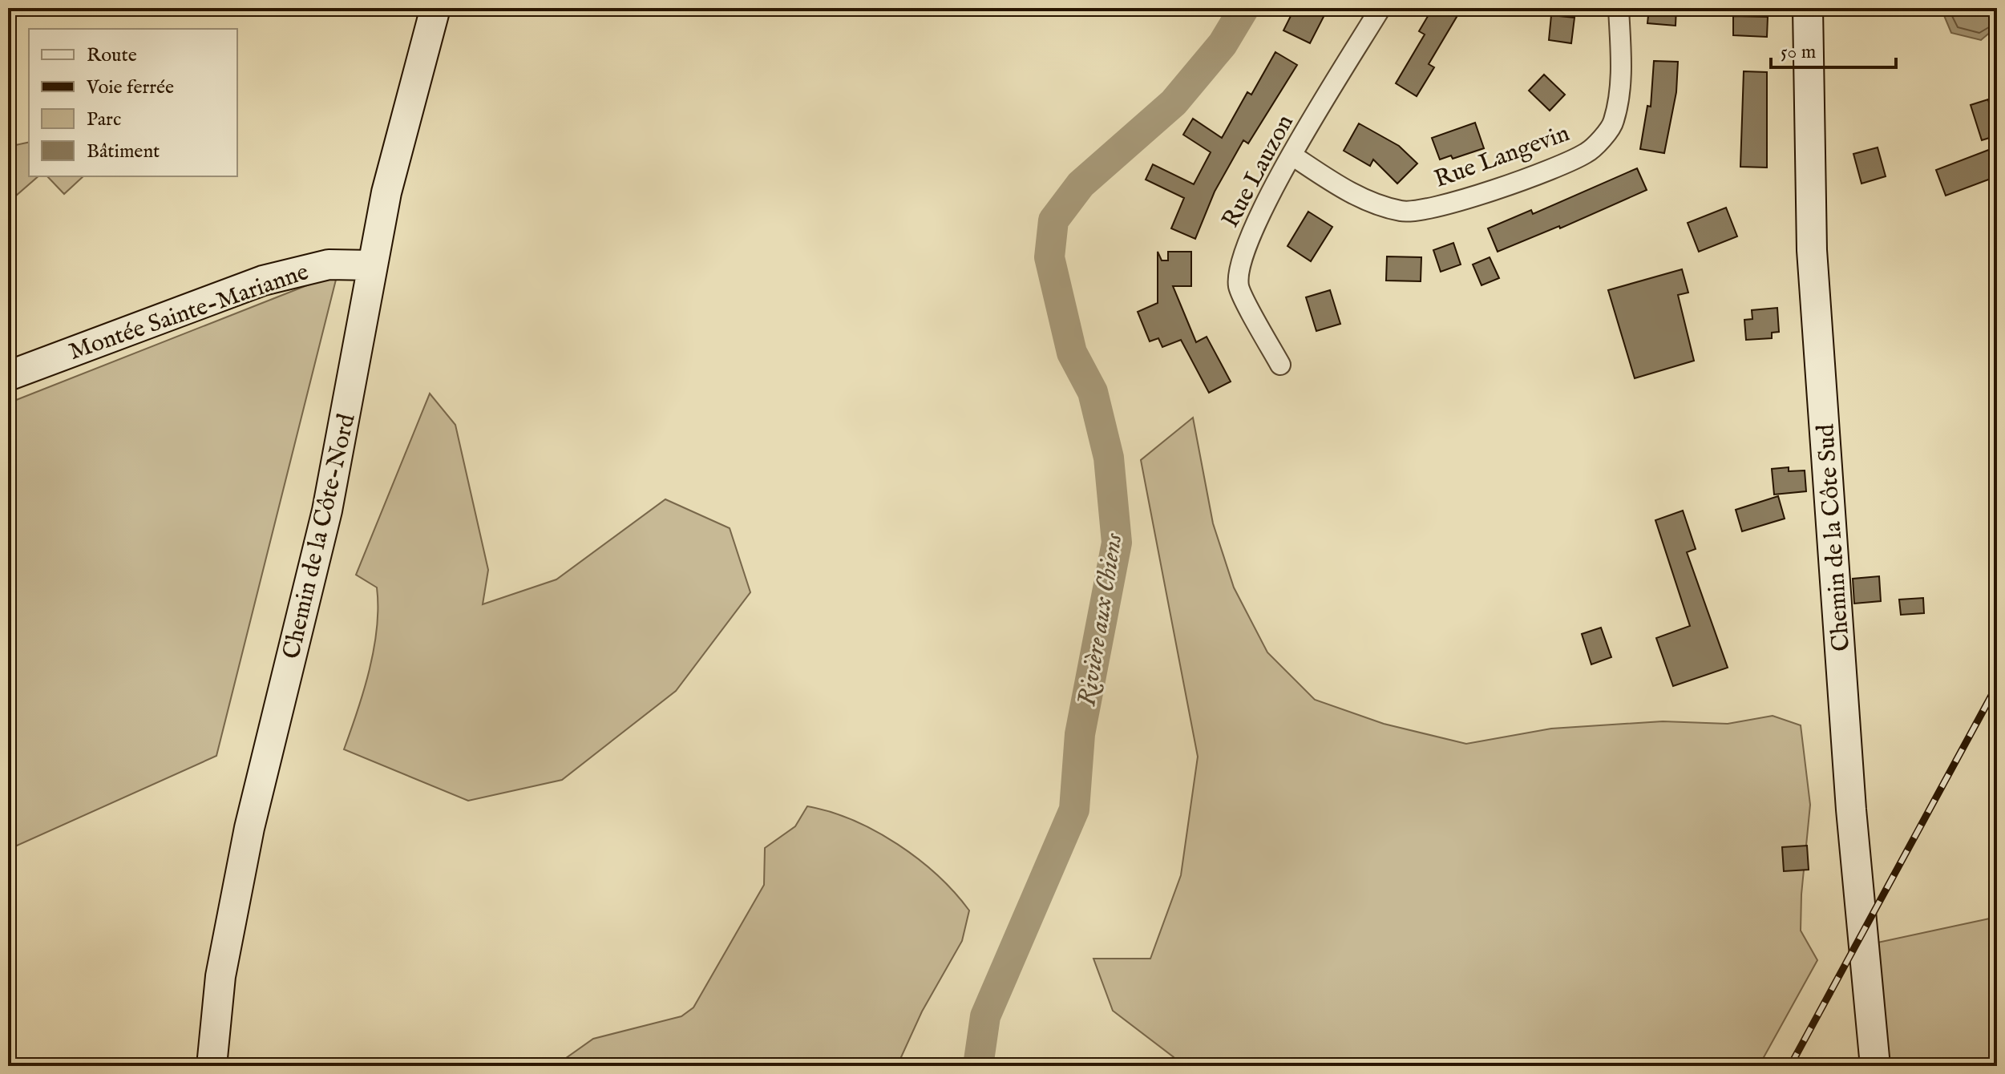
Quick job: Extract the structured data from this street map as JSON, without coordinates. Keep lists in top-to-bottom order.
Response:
{
  "streets": {
    "street": [
      "Rue Langevin",
      "Rue Lauzon",
      "Montée Sainte-Marianne",
      "Chemin de la Côte-Nord",
      "Chemin de la Côte Sud"
    ]
  },
  "crossings": [
    ["Rue Langevin", "Rue Lauzon"],
    ["Montée Sainte-Marianne", "Chemin de la Côte-Nord"]
  ],
  "water": ["Rivière aux Chiens"],
  "legend": [
    "Route",
    "Voie ferrée",
    "Parc",
    "Bâtiment"
  ],
  "scale_bar": "50 m"
}
